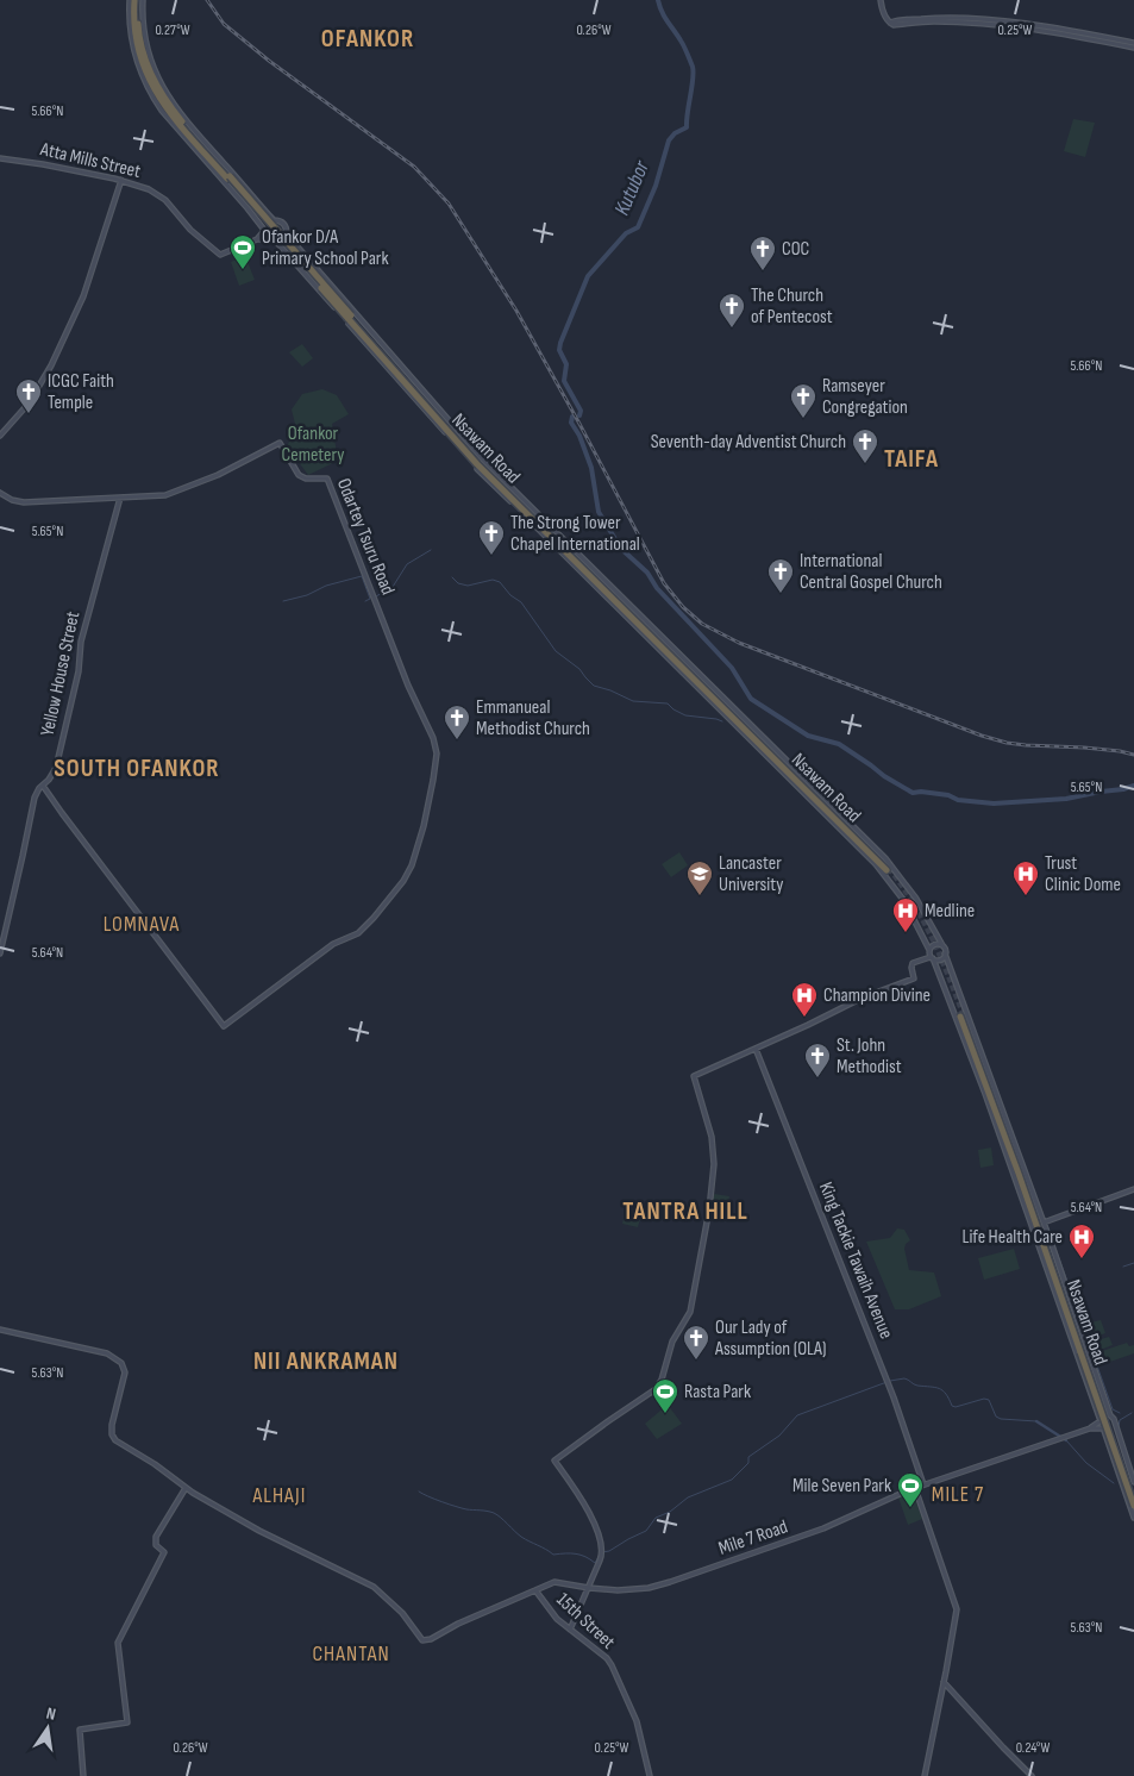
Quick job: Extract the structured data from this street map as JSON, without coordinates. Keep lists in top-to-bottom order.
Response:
{
  "streets": {
    "highway": ["Nsawam Road"],
    "street": [
      "Atta Mills Street",
      "Odartey Tsuru Road",
      "Yellow House Street",
      "King Tackie Tawaih Avenue",
      "Mile 7 Road",
      "15th Street"
    ]
  },
  "crossings": [
    ["Odartey Tsuru Road", "Yellow House Street"],
    ["King Tackie Tawaih Avenue", "Mile 7 Road"],
    ["Mile 7 Road", "15th Street"]
  ],
  "districts": [
    "OFANKOR",
    "TAIFA",
    "SOUTH OFANKOR",
    "LOMNAVA",
    "TANTRA HILL",
    "NII ANKRAMAN",
    "MILE 7",
    "ALHAJI",
    "CHANTAN"
  ],
  "water": ["Kutubor"],
  "parks": ["Ofankor Cemetery"],
  "places": {
    "sports": ["Ofankor D/A Primary School Park", "Rasta Park", "Mile Seven Park"],
    "church": [
      "COC",
      "The Church of Pentecost",
      "ICGC Faith Temple",
      "Ramseyer Congregation",
      "Seventh-day Adventist Church",
      "The Strong Tower Chapel International",
      "International Central Gospel Church",
      "Emmanueal Methodist Church",
      "St. John Methodist",
      "Our Lady of Assumption (OLA)"
    ],
    "school or university": ["Lancaster University"],
    "hospital": [
      "Trust Clinic Dome",
      "Medline",
      "Champion Divine",
      "Life Health Care"
    ]
  },
  "north": "top",
  "coordinates": [
    "0.27°W",
    "0.26°W",
    "0.25°W",
    "5.66°N",
    "5.65°N",
    "5.64°N",
    "5.63°N",
    "0.24°W"
  ]
}
